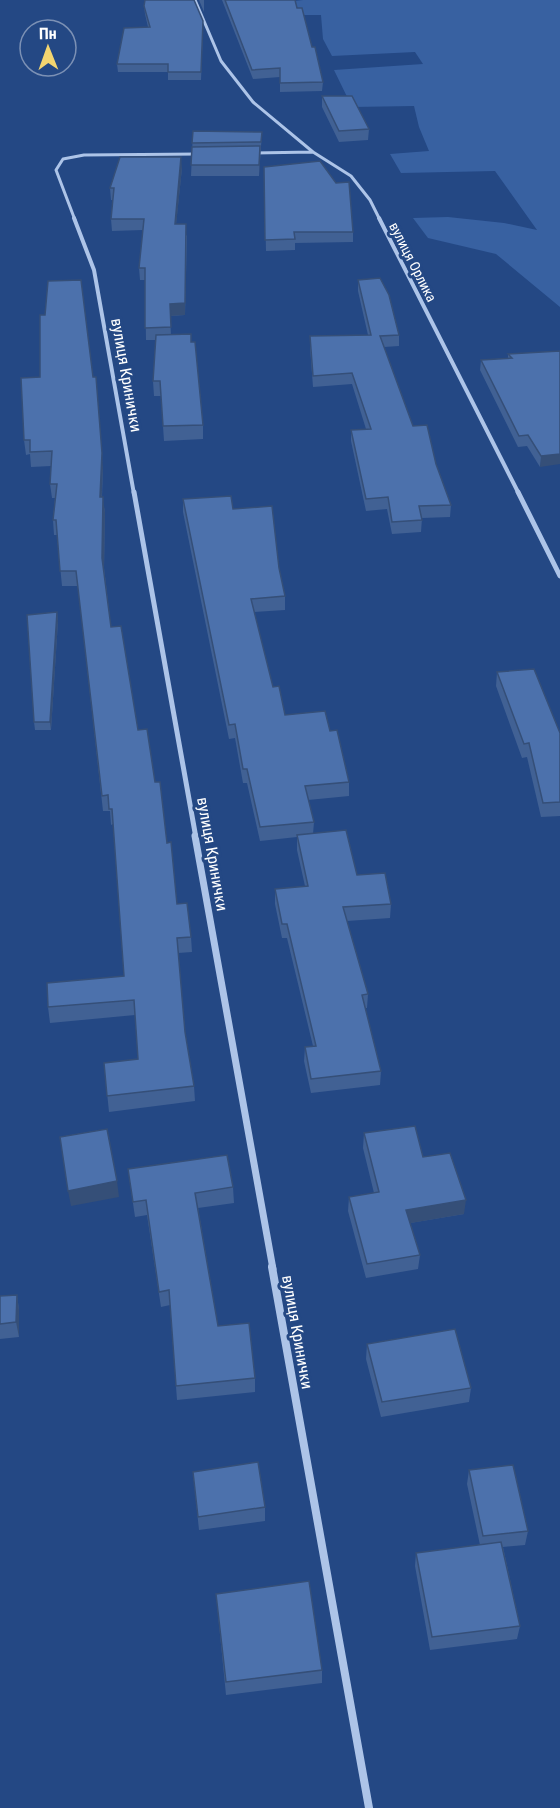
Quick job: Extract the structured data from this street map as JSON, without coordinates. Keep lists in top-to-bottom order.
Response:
{
  "streets": {
    "street": ["вулиця Орлика", "вулиця Кринички"]
  },
  "north": "top"
}
